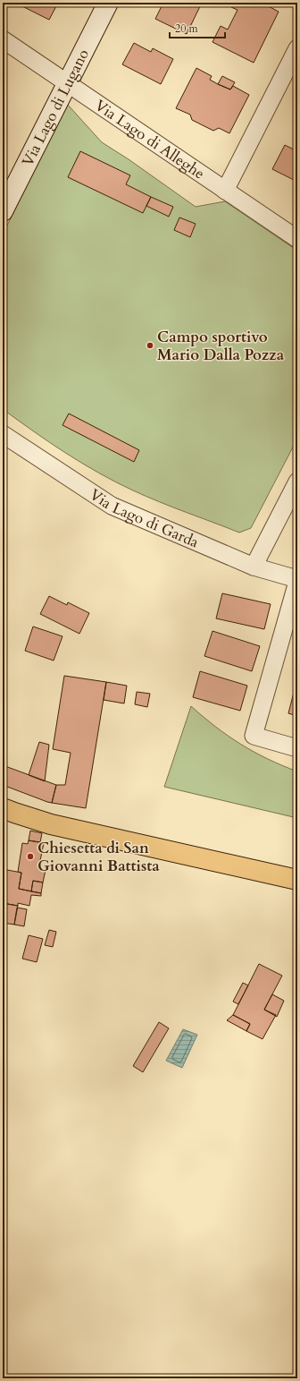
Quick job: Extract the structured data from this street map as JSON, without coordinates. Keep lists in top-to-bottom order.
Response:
{
  "streets": {
    "street": ["Via Lago di Lugano", "Via Lago di Alleghe", "Via Lago di Garda"]
  },
  "crossings": [
    ["Via Lago di Lugano", "Via Lago di Alleghe"]
  ],
  "places": ["Campo sportivo Mario Dalla Pozza", "Chiesetta di San Giovanni Battista"],
  "scale_bar": "20 m"
}
